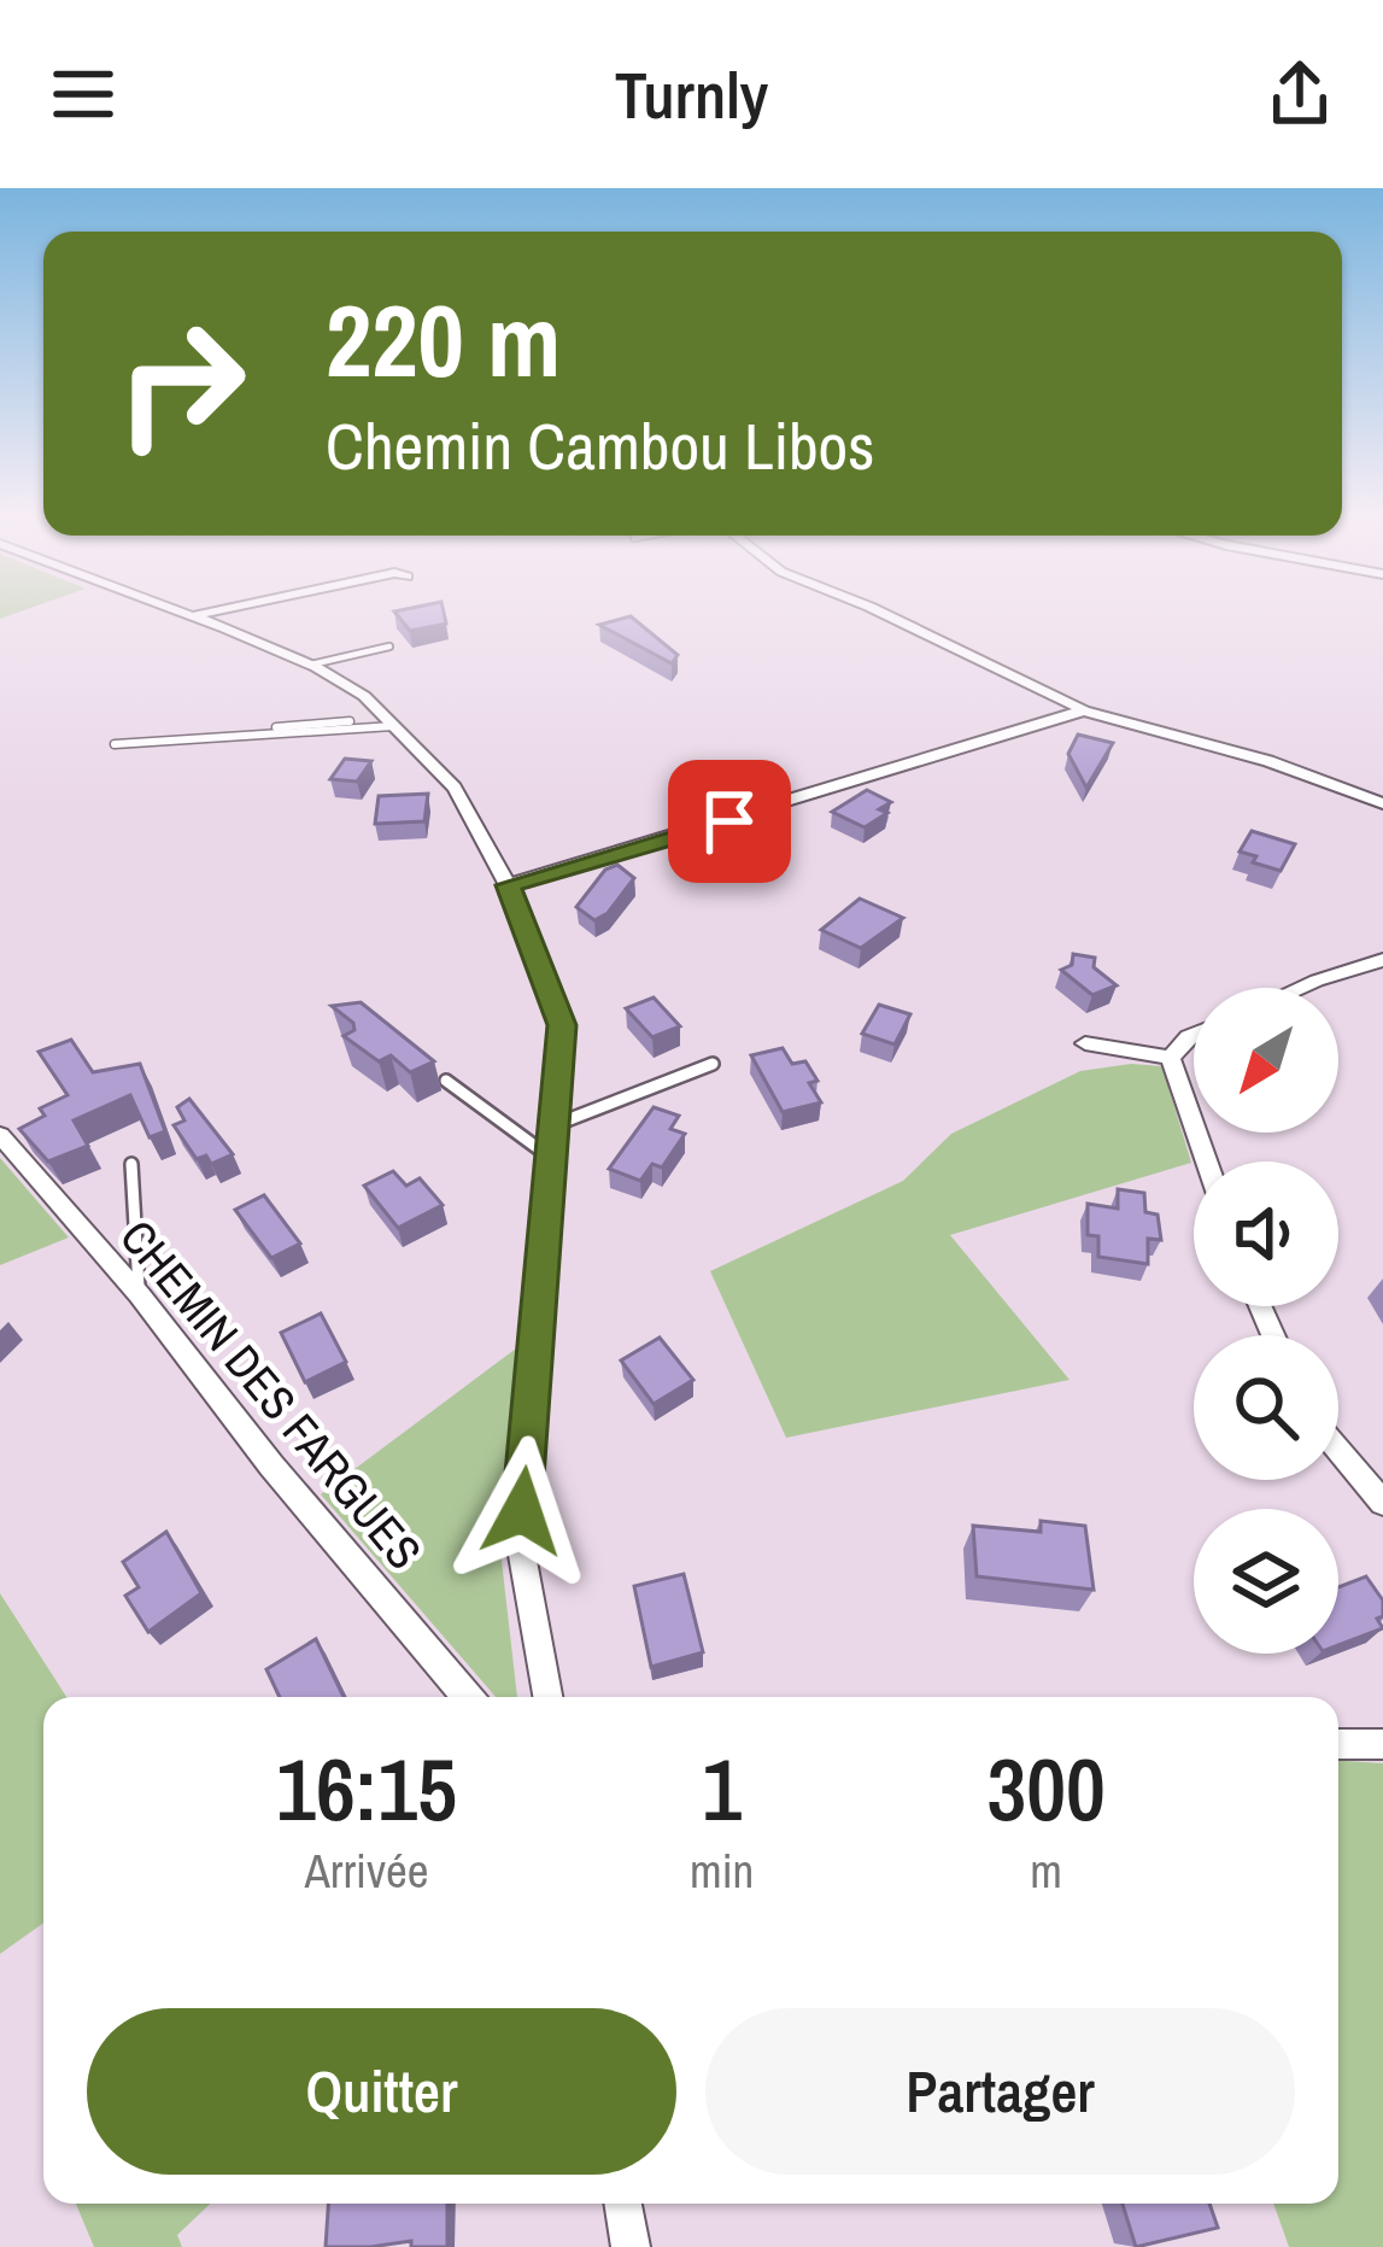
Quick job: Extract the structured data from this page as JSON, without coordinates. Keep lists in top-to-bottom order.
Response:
{
  "streets": {
    "street": ["CHEMIN DES FARGUES"]
  },
  "north": "bottom left",
  "page": {
    "header": "Turnly",
    "turn": ["220 m", "Chemin Cambou Libos"],
    "eta": [
      "16:15",
      "Arrivée",
      "1",
      "min",
      "300",
      "m"
    ],
    "buttons": ["Quitter", "Partager"]
  }
}
